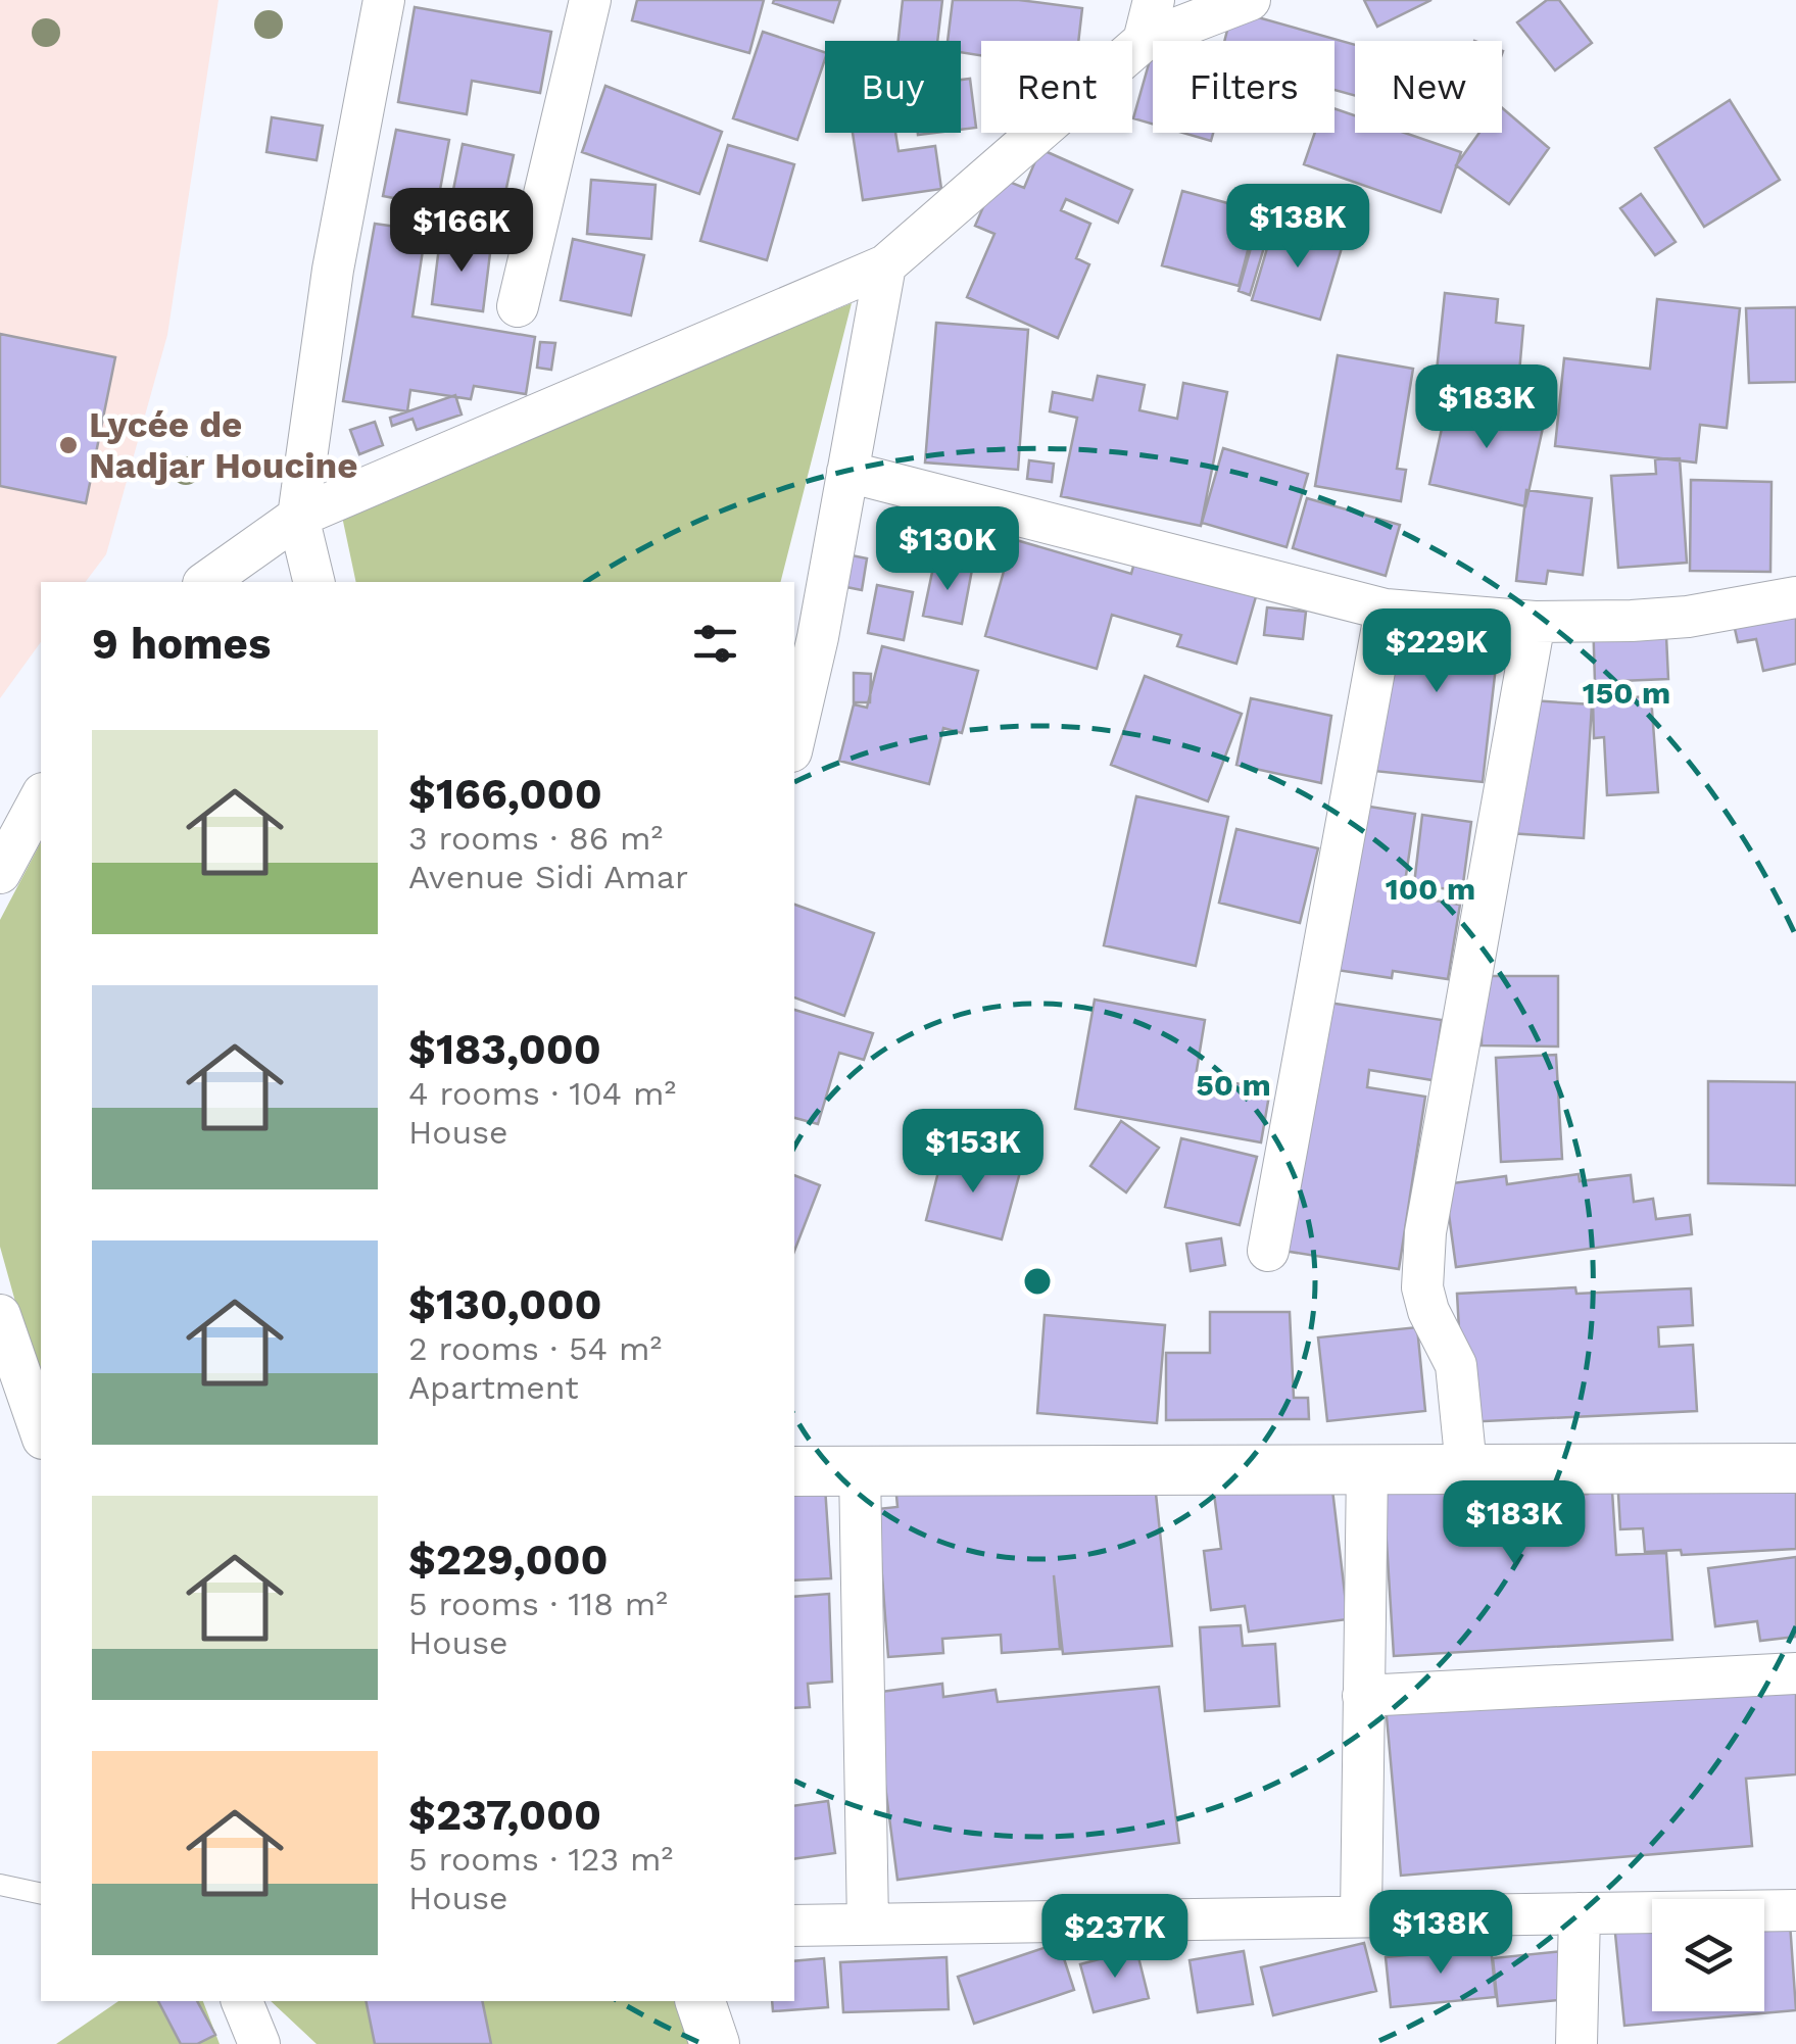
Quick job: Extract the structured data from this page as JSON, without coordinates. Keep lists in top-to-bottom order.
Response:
{
  "places": ["Lycée de Nadjar Houcine"],
  "page": {
    "chip": [
      "Buy",
      "Rent",
      "Filters",
      "New"
    ],
    "price": [
      "$138K",
      "$166K",
      "$183K",
      "$130K",
      "$229K",
      "$153K",
      "$183K",
      "$138K",
      "$237K"
    ],
    "heading": "9 homes",
    "list": [
      {
        "name": "$166,000",
        "note": "3 rooms · 86 m² · Avenue Sidi Amar"
      },
      {
        "name": "$183,000",
        "note": "4 rooms · 104 m² · House"
      },
      {
        "name": "$130,000",
        "note": "2 rooms · 54 m² · Apartment"
      },
      {
        "name": "$229,000",
        "note": "5 rooms · 118 m² · House"
      },
      {
        "name": "$237,000",
        "note": "5 rooms · 123 m² · House"
      }
    ]
  },
  "rings": ["150 m", "100 m", "50 m"]
}
